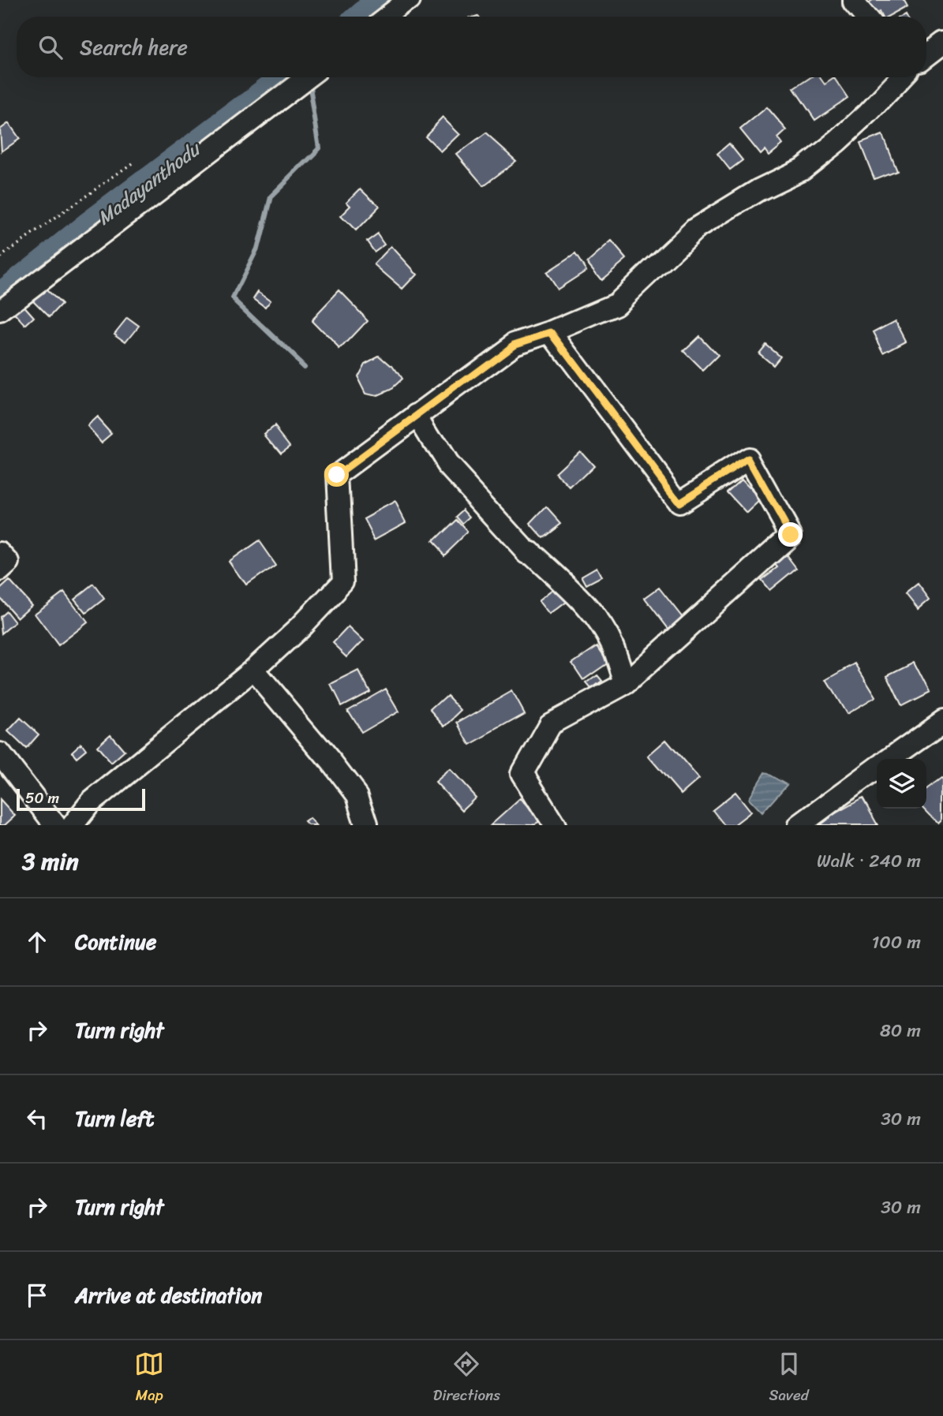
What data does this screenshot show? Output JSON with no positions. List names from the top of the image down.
{
  "water": ["Madayanthodu"],
  "scale_bar": "50 m",
  "page": {
    "search": "Search here",
    "scale": "50 m",
    "heading": ["3 min", "Walk · 240 m"],
    "list": [
      ["Continue", "100 m"],
      ["Turn right", "80 m"],
      ["Turn left", "30 m"],
      ["Turn right", "30 m"],
      "Arrive at destination"
    ],
    "nav": ["Map", "Directions", "Saved"]
  }
}
